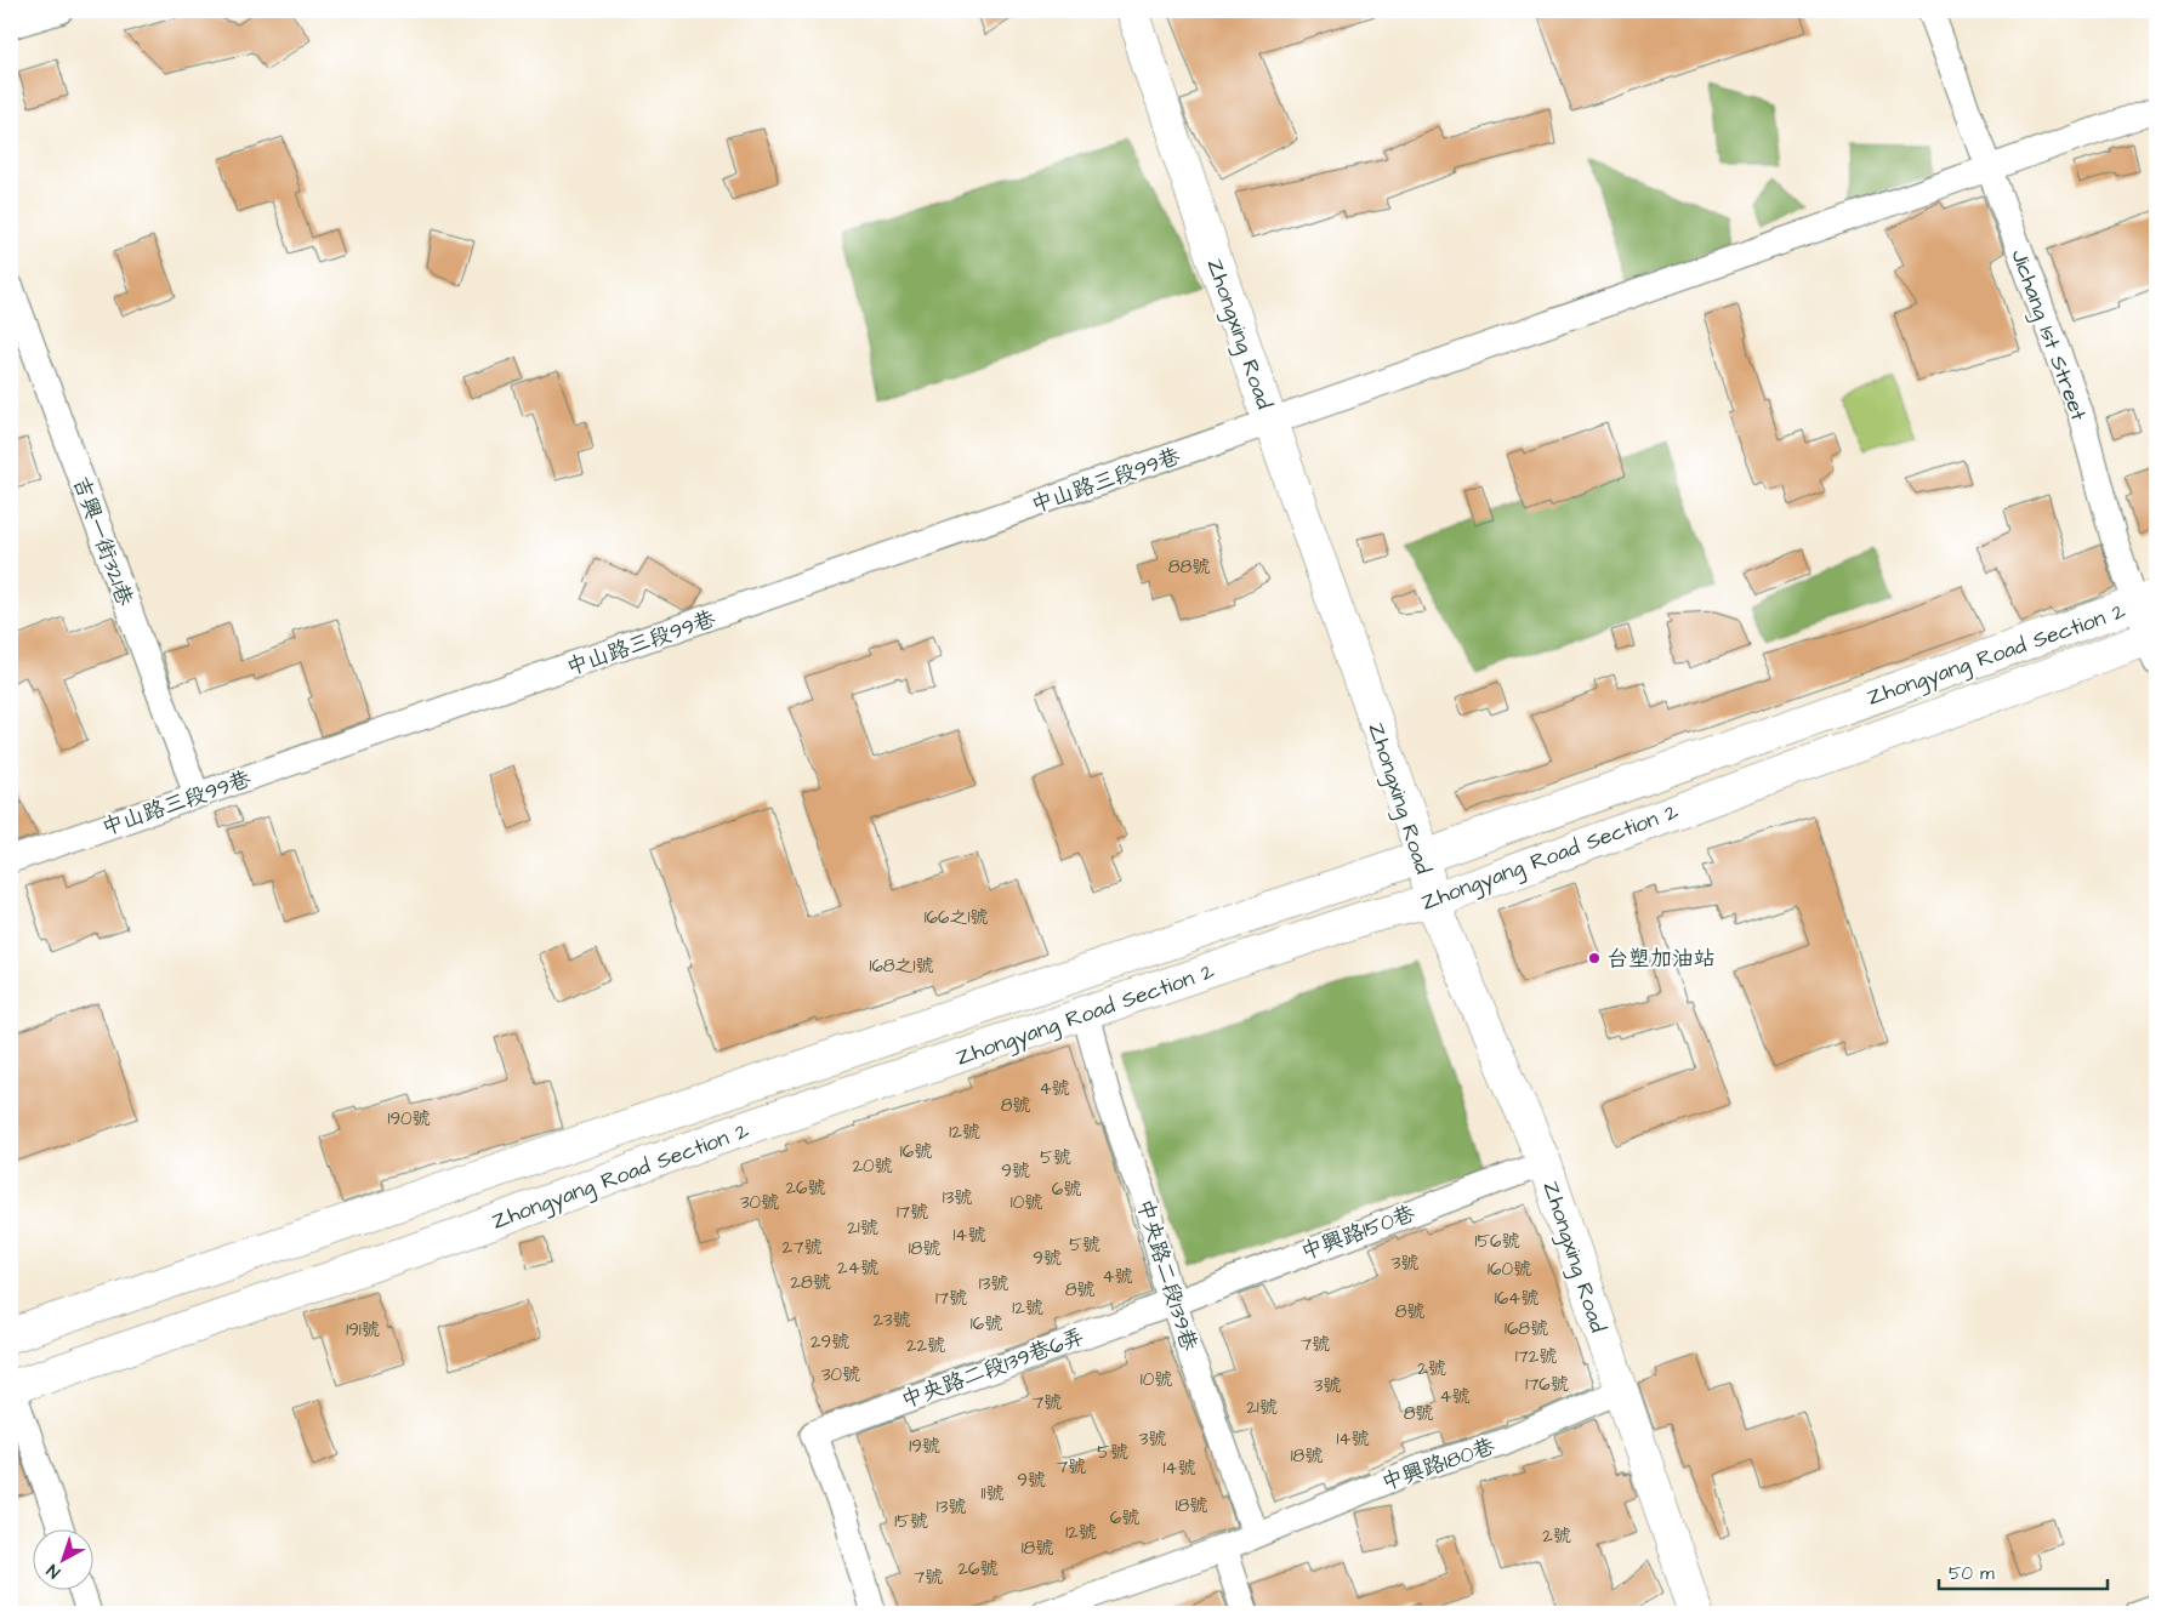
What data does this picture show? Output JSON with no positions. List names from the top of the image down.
{
  "streets": {
    "street": [
      "Zhongxing Road",
      "Jichang 1st Street",
      "中山路三段99巷",
      "吉興一街321巷",
      "Zhongyang Road Section 2",
      "中興路150巷",
      "中央路二段139巷",
      "中央路二段139巷6弄",
      "中興路180巷"
    ]
  },
  "crossings": [
    ["Zhongxing Road", "中山路三段99巷"],
    ["Zhongxing Road", "Zhongyang Road Section 2"],
    ["Zhongxing Road", "中興路150巷"],
    ["Zhongxing Road", "中興路180巷"],
    ["Jichang 1st Street", "中山路三段99巷"],
    ["Jichang 1st Street", "Zhongyang Road Section 2"],
    ["中山路三段99巷", "吉興一街321巷"],
    ["Zhongyang Road Section 2", "中央路二段139巷"],
    ["中興路150巷", "中央路二段139巷"],
    ["中興路150巷", "中央路二段139巷6弄"],
    ["中央路二段139巷", "中央路二段139巷6弄"],
    ["中央路二段139巷", "中興路180巷"]
  ],
  "places": ["台塑加油站"],
  "house_numbers": [
    "88號",
    "166之1號",
    "168之1號",
    "4號",
    "8號",
    "190號",
    "12號",
    "16號",
    "5號",
    "20號",
    "9號",
    "26號",
    "6號",
    "13號",
    "30號",
    "10號",
    "17號",
    "21號",
    "14號",
    "156號",
    "5號",
    "27號",
    "18號",
    "9號",
    "3號",
    "24號",
    "160號",
    "4號",
    "28號",
    "13號",
    "8號",
    "17號",
    "164號",
    "12號",
    "8號",
    "23號",
    "16號",
    "168號",
    "191號",
    "29號",
    "7號",
    "22號",
    "172號",
    "2號",
    "30號",
    "10號",
    "176號",
    "3號",
    "4號",
    "7號",
    "21號",
    "8號",
    "3號",
    "14號",
    "19號",
    "5號",
    "18號",
    "7號",
    "14號",
    "9號",
    "11號",
    "18號",
    "13號",
    "6號",
    "15號",
    "12號",
    "2號",
    "18號",
    "26號",
    "7號"
  ],
  "scale_bar": "50 m",
  "north": "bottom left"
}
